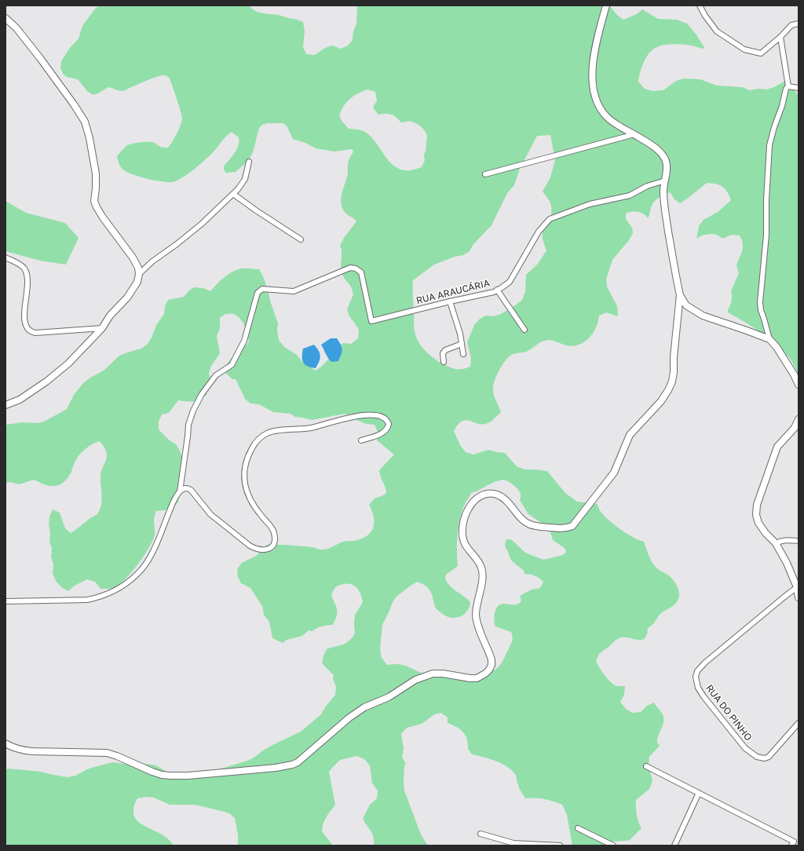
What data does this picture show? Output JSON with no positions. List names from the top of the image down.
{
  "streets": {
    "street": ["RUA ARAUCÁRIA", "RUA DO PINHO"]
  }
}
